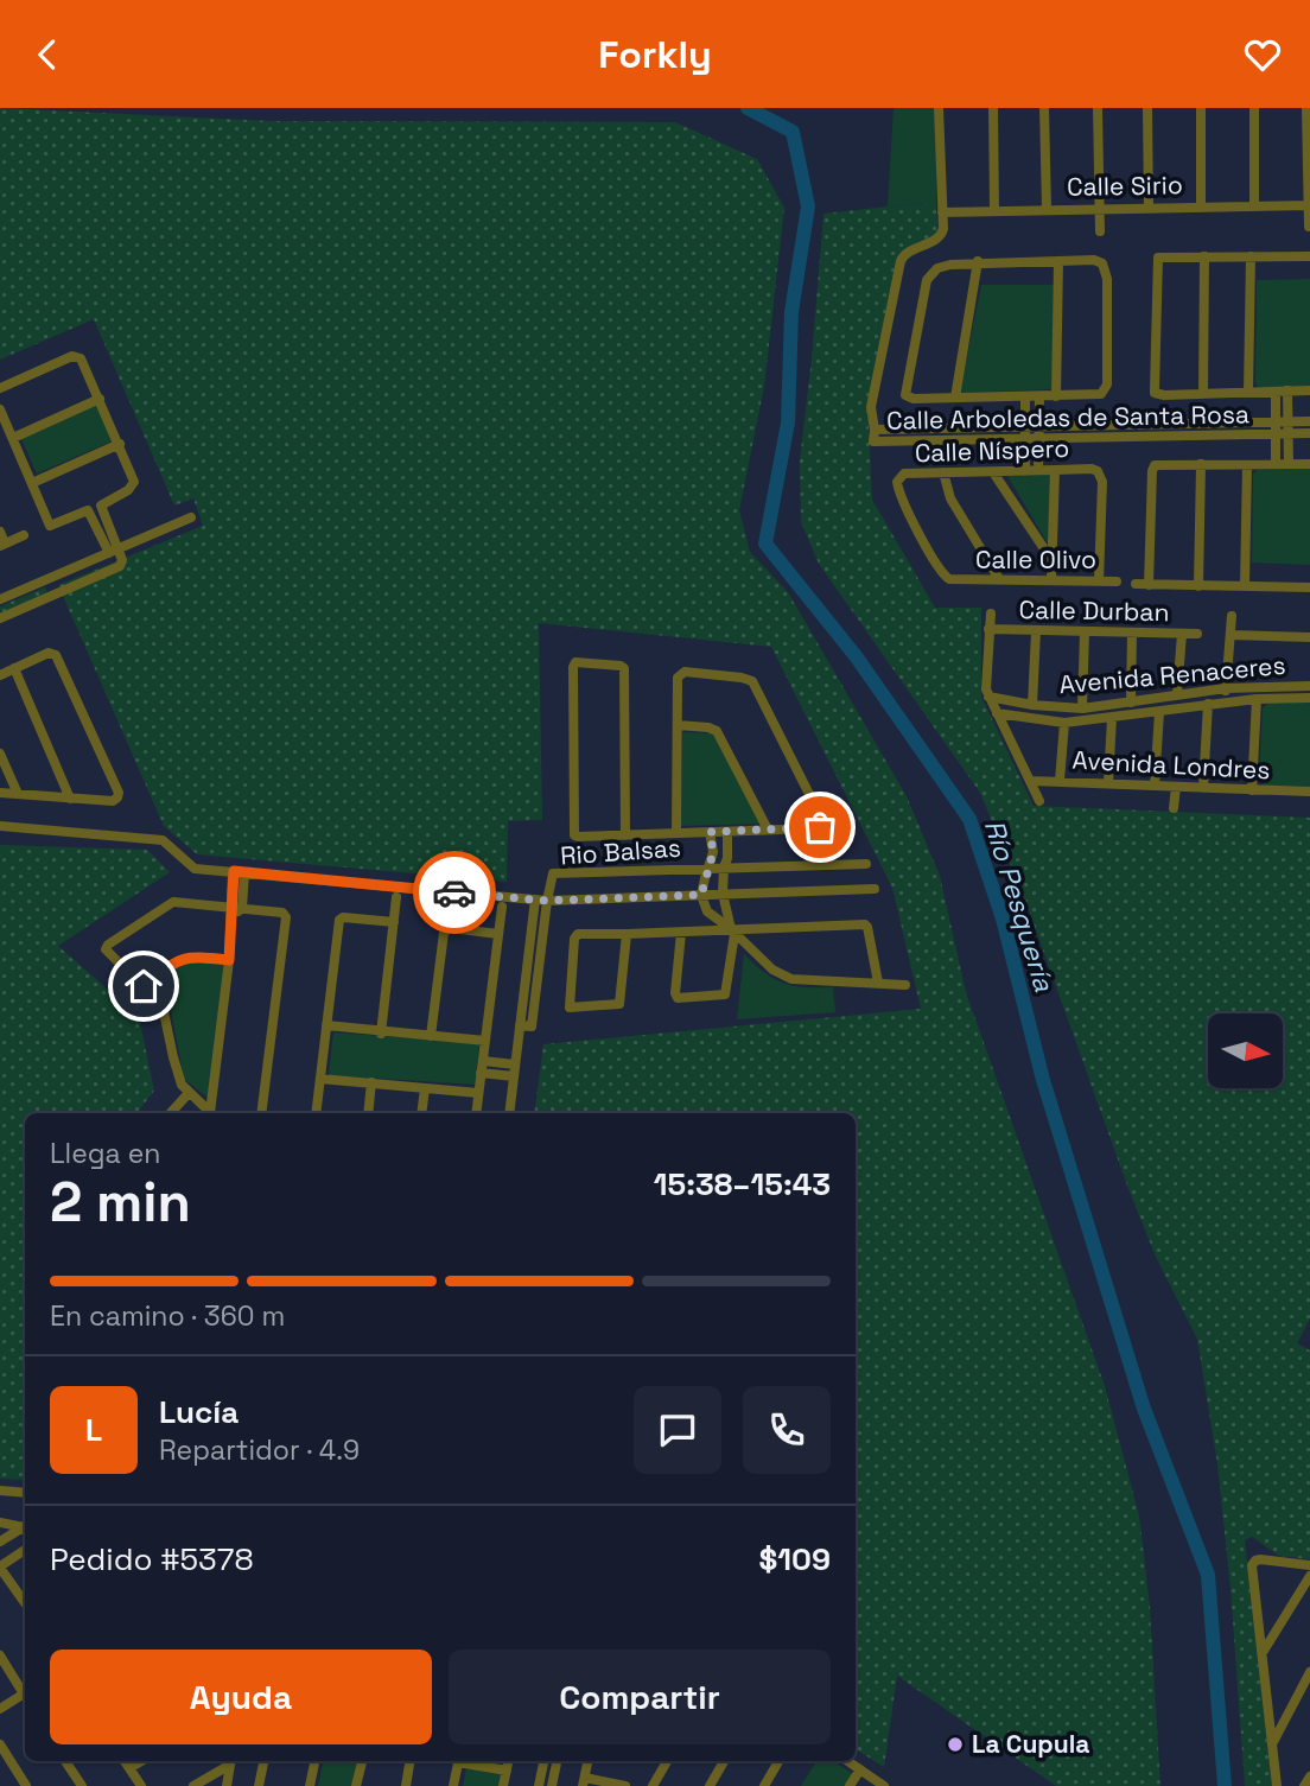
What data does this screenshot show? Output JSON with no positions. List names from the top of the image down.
{
  "streets": {
    "street": [
      "Calle Sirio",
      "Calle Arboledas de Santa Rosa",
      "Calle Níspero",
      "Calle Olivo",
      "Calle Durban",
      "Avenida Renaceres",
      "Avenida Londres",
      "Rio Balsas"
    ]
  },
  "crossings": [
    ["Calle Níspero", "Calle Olivo"]
  ],
  "water": ["Río Pesquería"],
  "places": ["La Cupula"],
  "north": "right",
  "page": {
    "header": "Forkly",
    "heading": ["2 min", "Llega en", "15:38–15:43"],
    "panel": [
      "Lucía",
      "Repartidor · 4.9",
      "Pedido #5378",
      "$109"
    ],
    "bar": "En camino · 360 m",
    "round": "L",
    "buttons": ["Ayuda", "Compartir"]
  }
}
